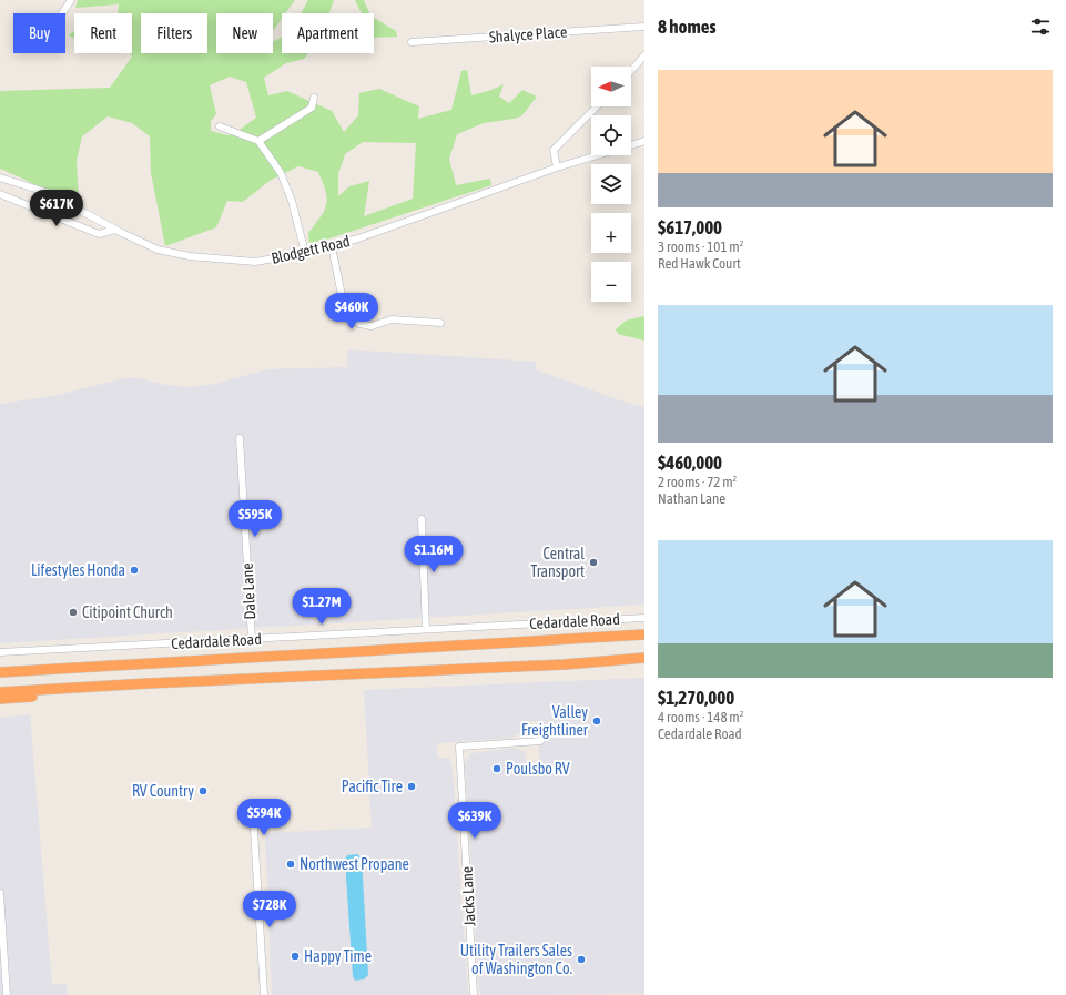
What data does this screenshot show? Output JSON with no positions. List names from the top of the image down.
{
  "streets": {
    "street": [
      "Shalyce Place",
      "Blodgett Road",
      "Dale Lane",
      "Cedardale Road",
      "Jacks Lane"
    ]
  },
  "crossings": [
    ["Dale Lane", "Cedardale Road"]
  ],
  "places": [
    "Central Transport",
    "Lifestyles Honda",
    "Citipoint Church",
    "Valley Freightliner",
    "Poulsbo RV",
    "Pacific Tire",
    "RV Country",
    "Northwest Propane",
    "Happy Time",
    "Utility Trailers Sales of Washington Co."
  ],
  "north": "left",
  "page": {
    "heading": "8 homes",
    "chip": [
      "Buy",
      "Rent",
      "Filters",
      "New",
      "Apartment"
    ],
    "list": [
      {
        "name": "$617,000",
        "note": "3 rooms · 101 m² · Red Hawk Court"
      },
      {
        "name": "$460,000",
        "note": "2 rooms · 72 m² · Nathan Lane"
      },
      {
        "name": "$1,270,000",
        "note": "4 rooms · 148 m² · Cedardale Road"
      }
    ],
    "map_buttons": ["+", "−"],
    "price": [
      "$617K",
      "$460K",
      "$595K",
      "$1.16M",
      "$1.27M",
      "$594K",
      "$639K",
      "$728K"
    ]
  }
}
